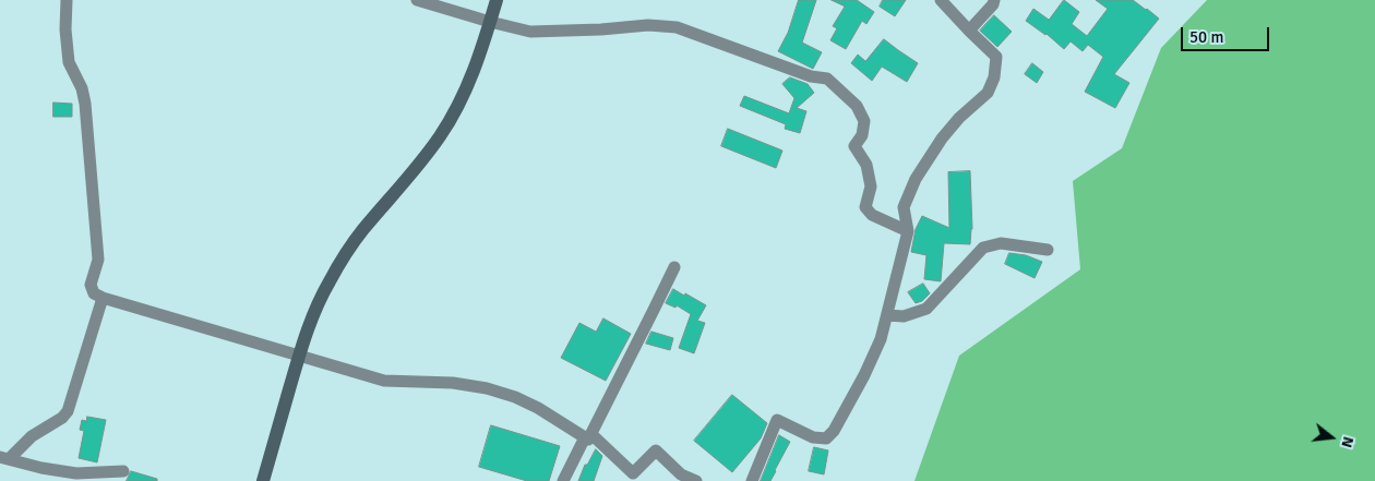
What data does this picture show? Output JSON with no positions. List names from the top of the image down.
{
  "scale_bar": "50 m",
  "north": "right"
}
